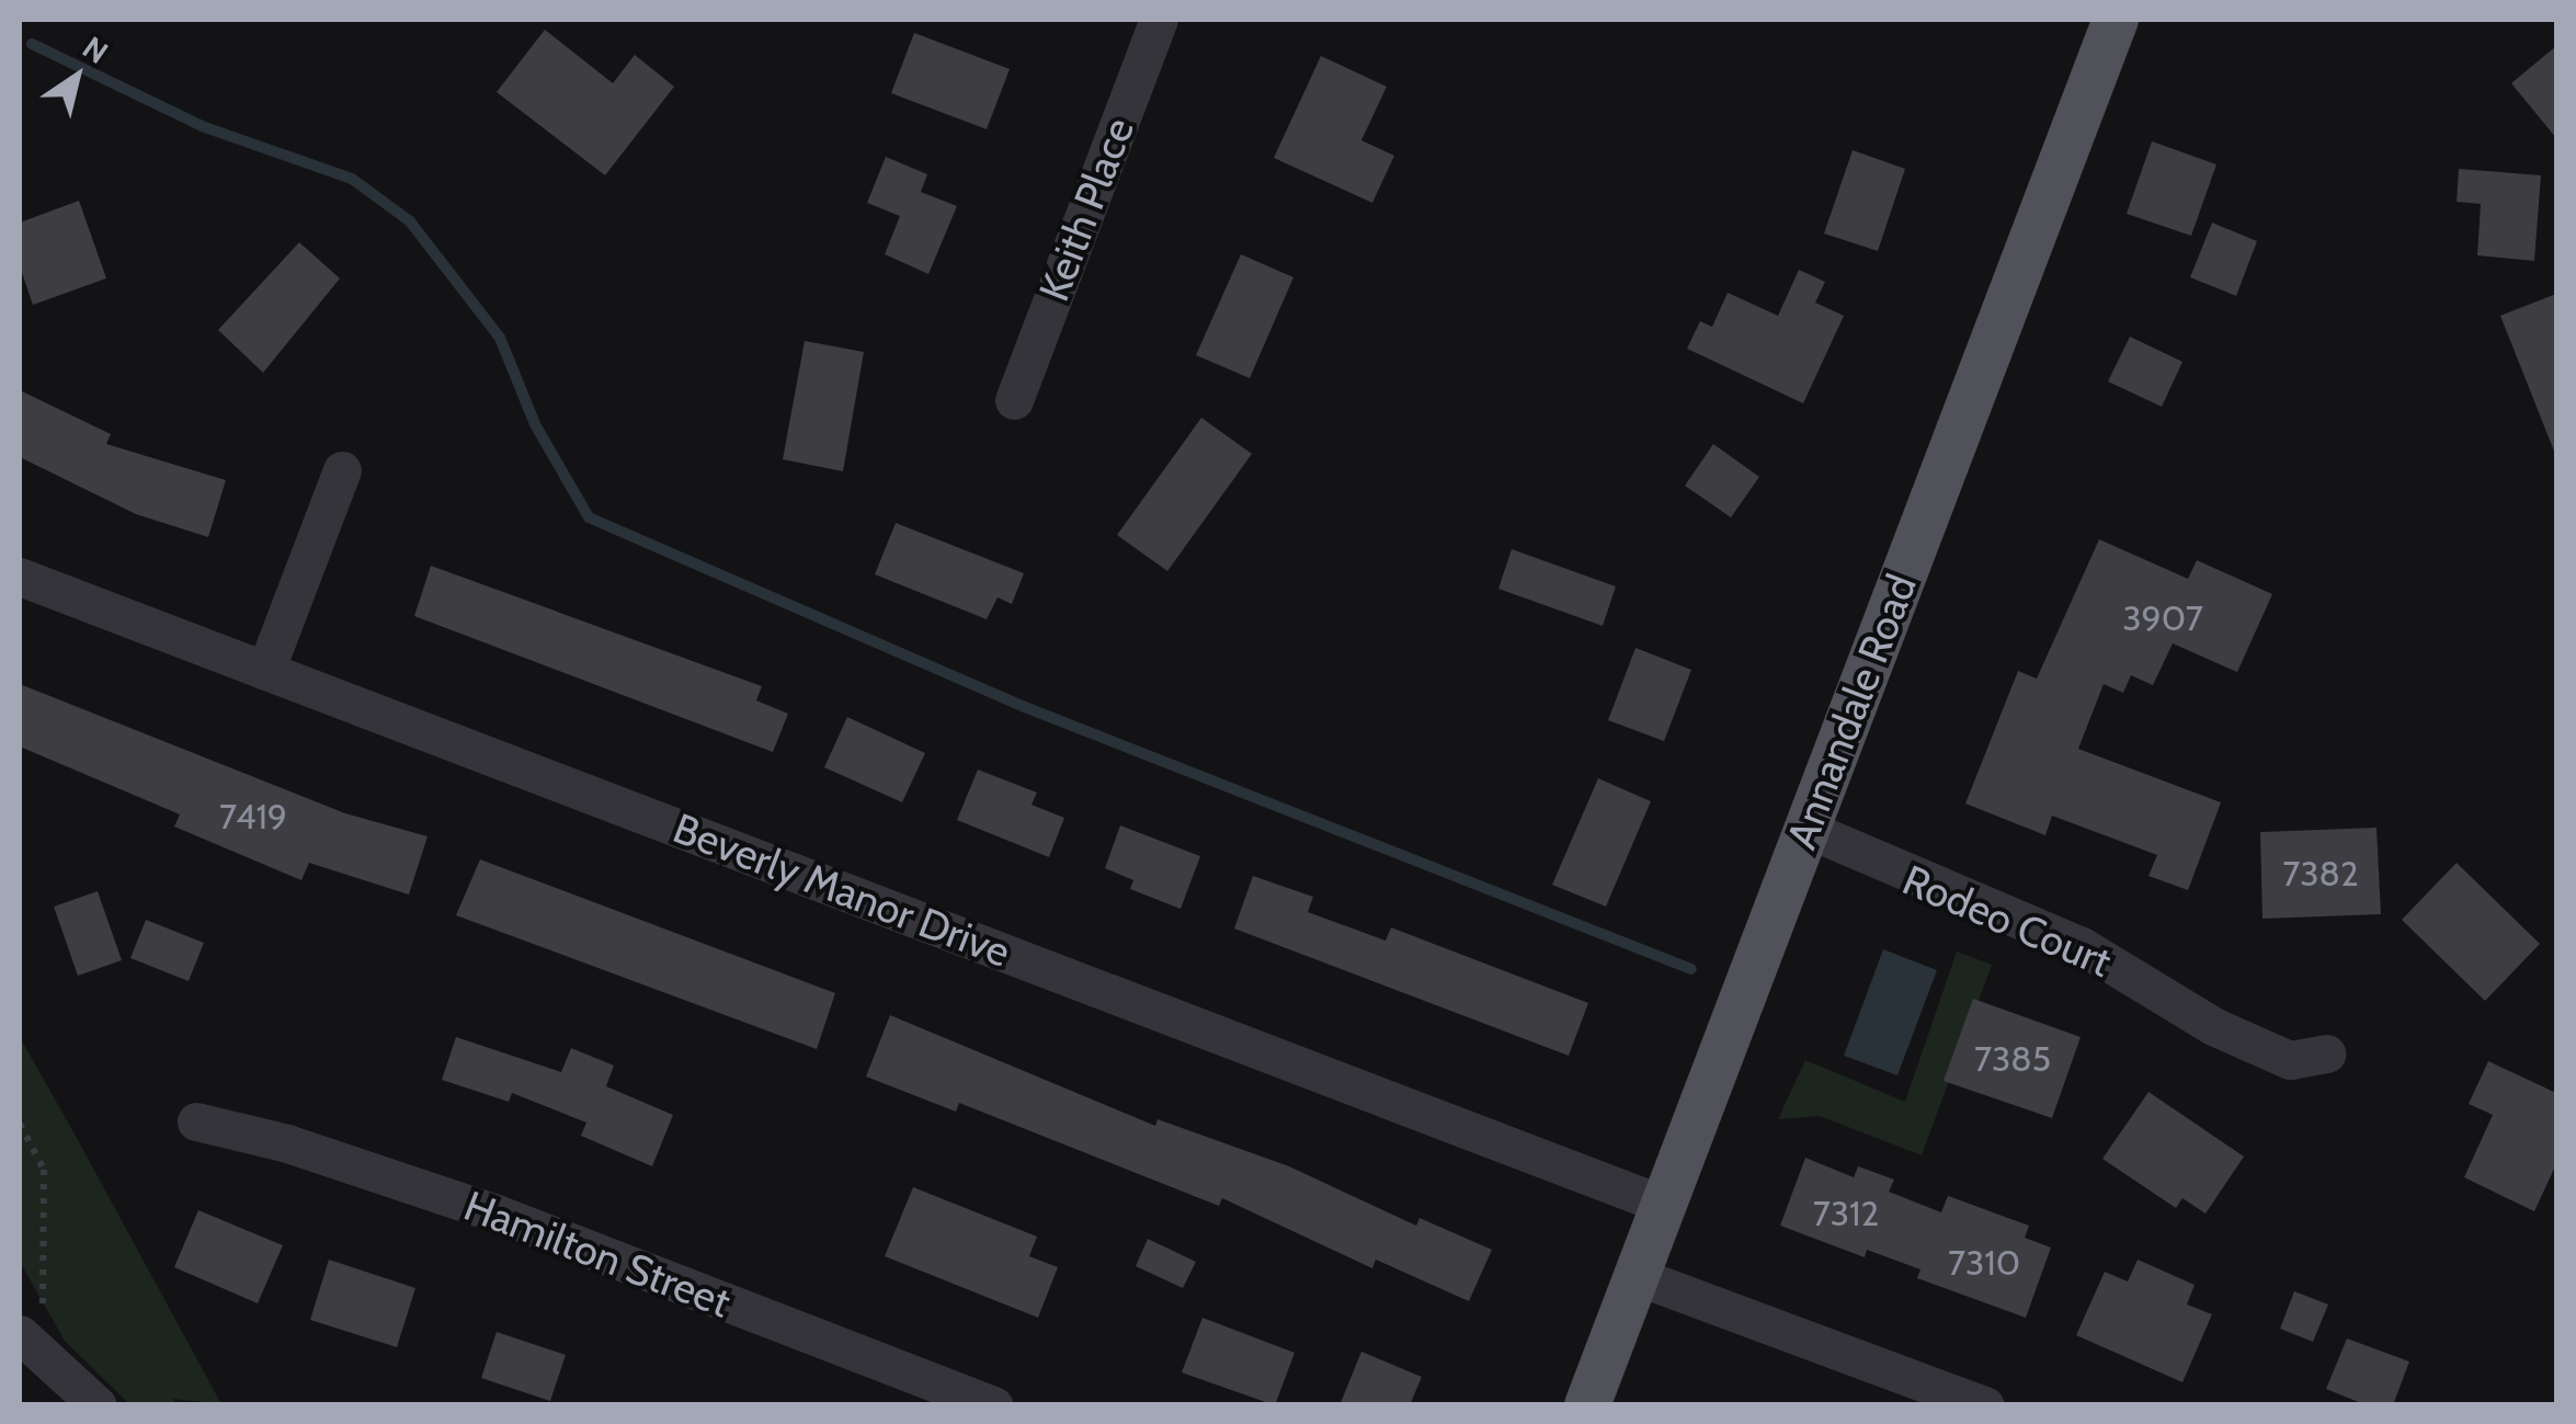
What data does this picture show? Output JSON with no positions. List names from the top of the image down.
{
  "streets": {
    "main road": ["Annandale Road"],
    "street": [
      "Keith Place",
      "Beverly Manor Drive",
      "Rodeo Court",
      "Hamilton Street"
    ]
  },
  "crossings": [
    ["Annandale Road", "Beverly Manor Drive"],
    ["Annandale Road", "Rodeo Court"]
  ],
  "house_numbers": [
    "3907",
    "7419",
    "7382",
    "7385",
    "7312",
    "7310"
  ],
  "north": "top right"
}
